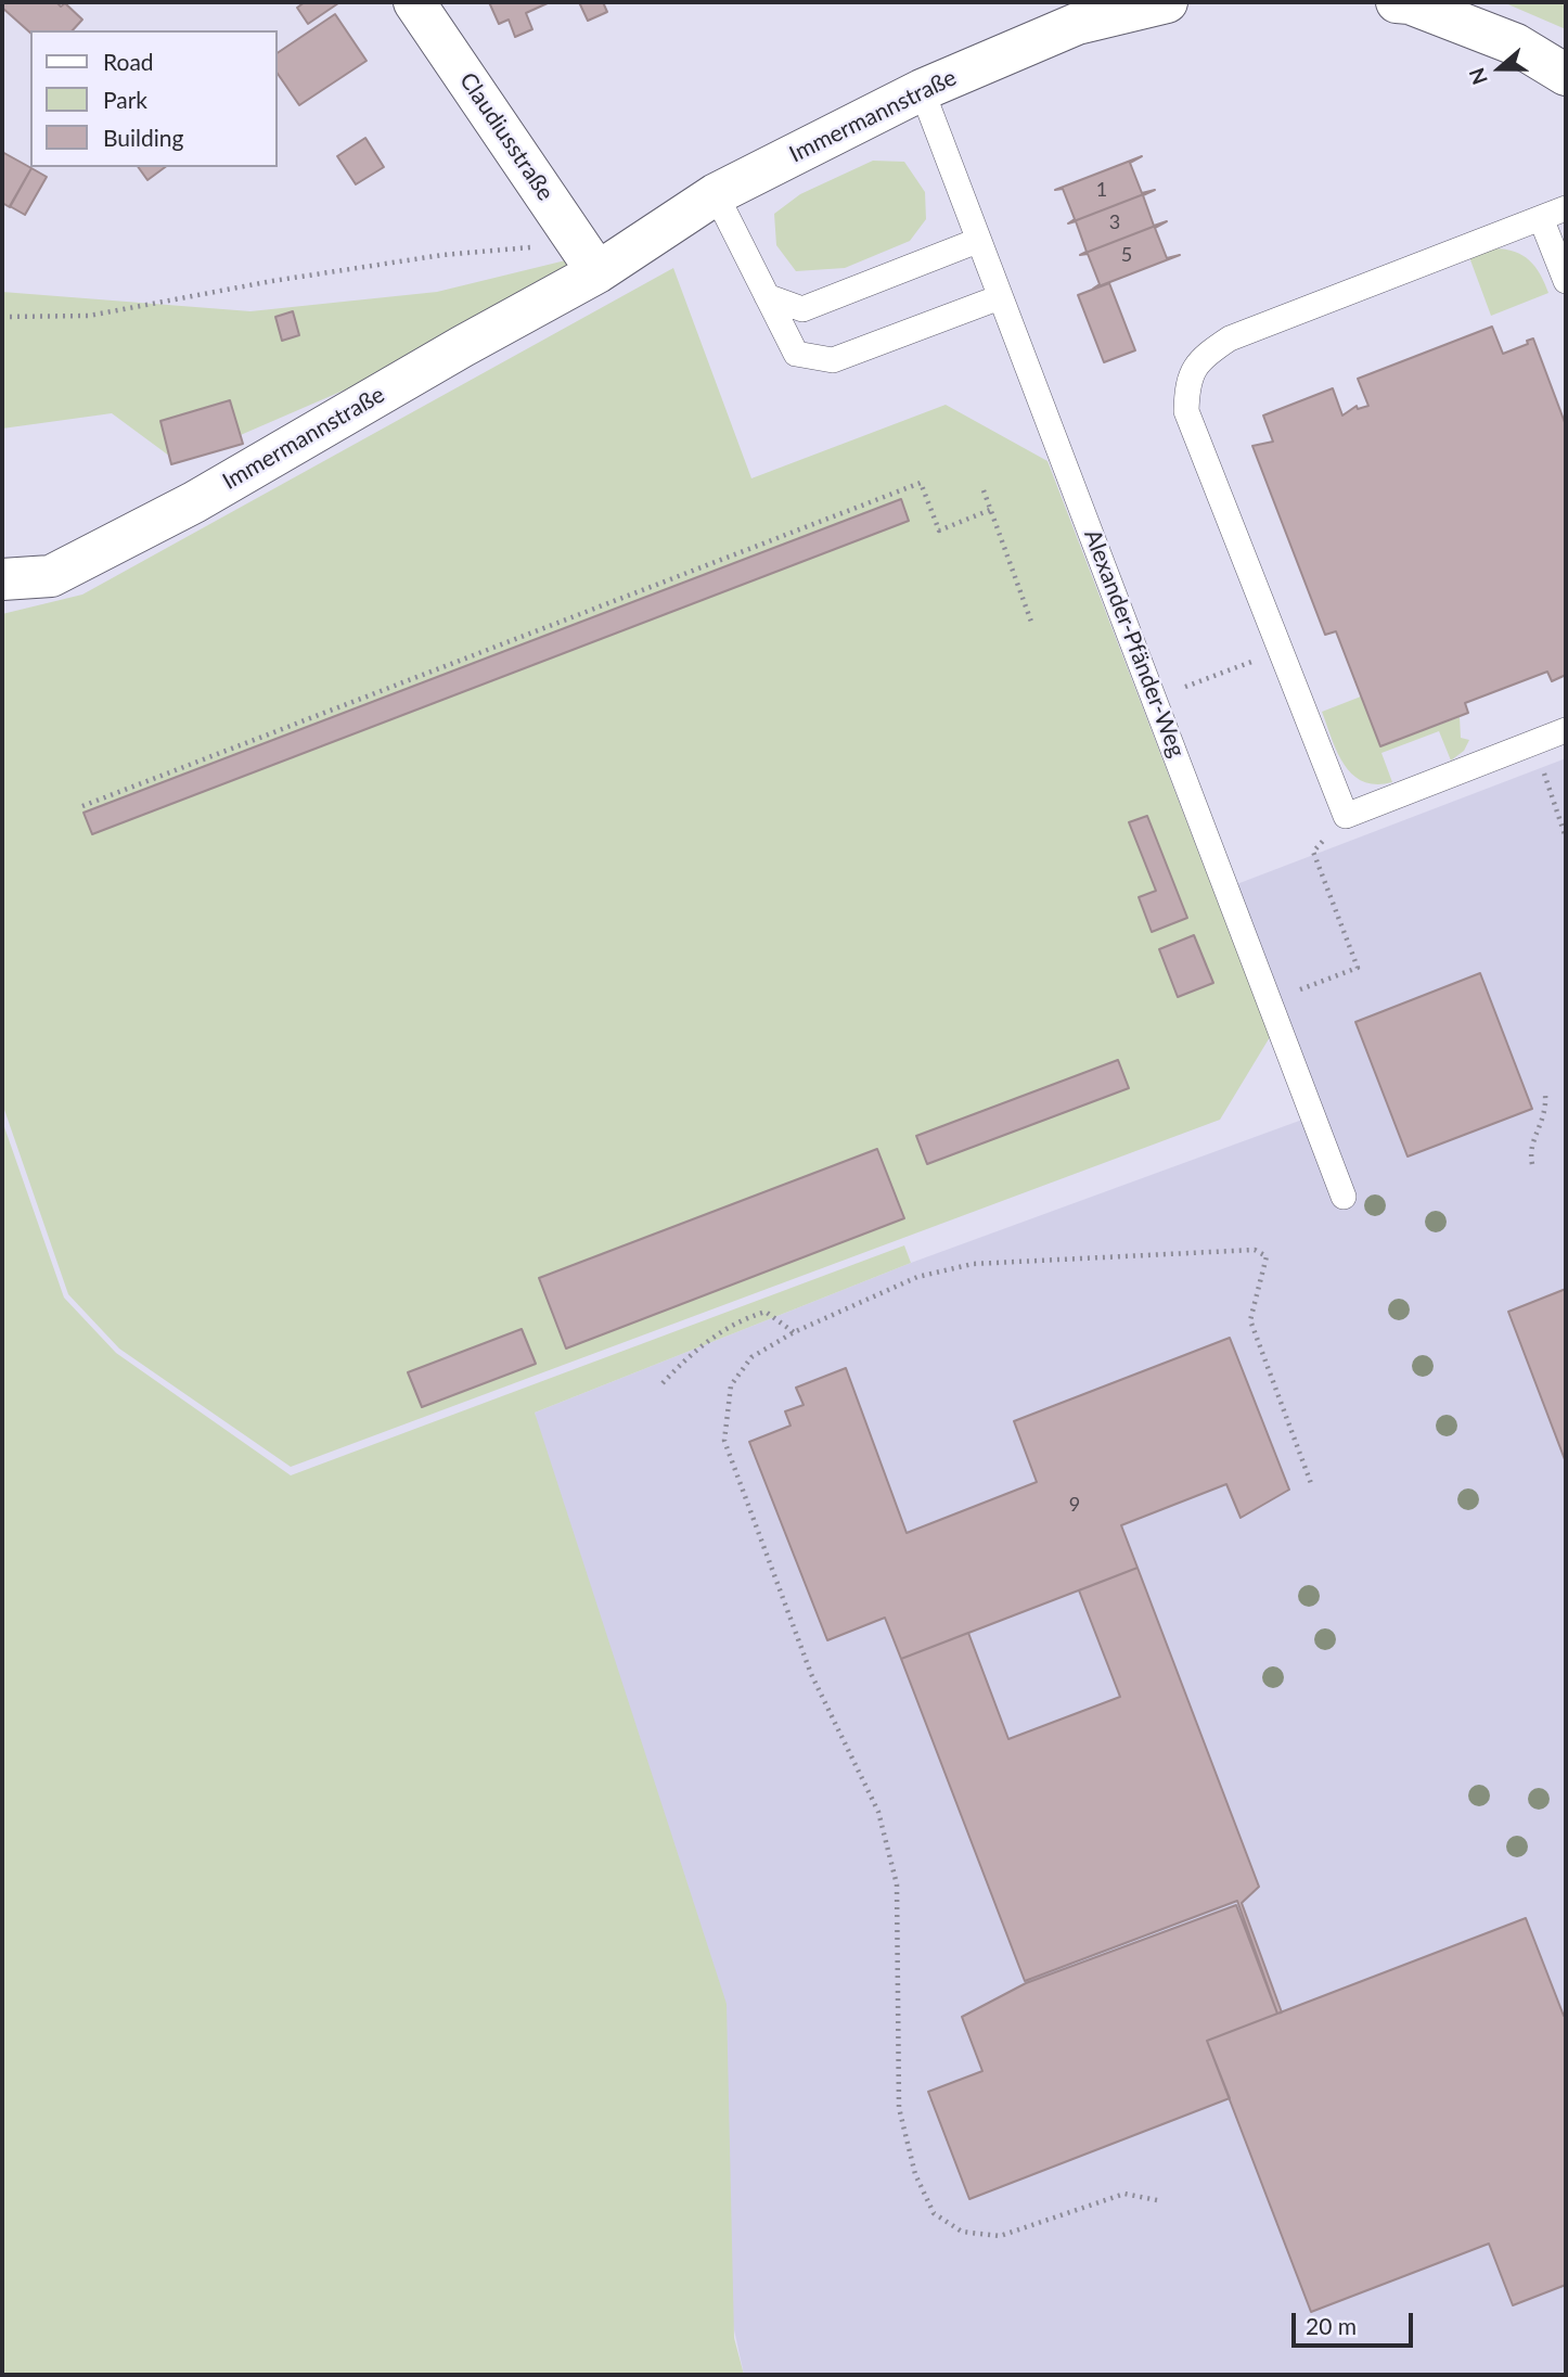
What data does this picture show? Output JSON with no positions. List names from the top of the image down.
{
  "streets": {
    "street": ["Immermannstraße", "Claudiusstraße"],
    "lane": ["Alexander-Pfänder-Weg"]
  },
  "crossings": [
    ["Immermannstraße", "Claudiusstraße"],
    ["Immermannstraße", "Alexander-Pfänder-Weg"]
  ],
  "house_numbers": [
    "1",
    "3",
    "5",
    "9"
  ],
  "legend": ["Road", "Park", "Building"],
  "scale_bar": "20 m",
  "north": "left"
}
